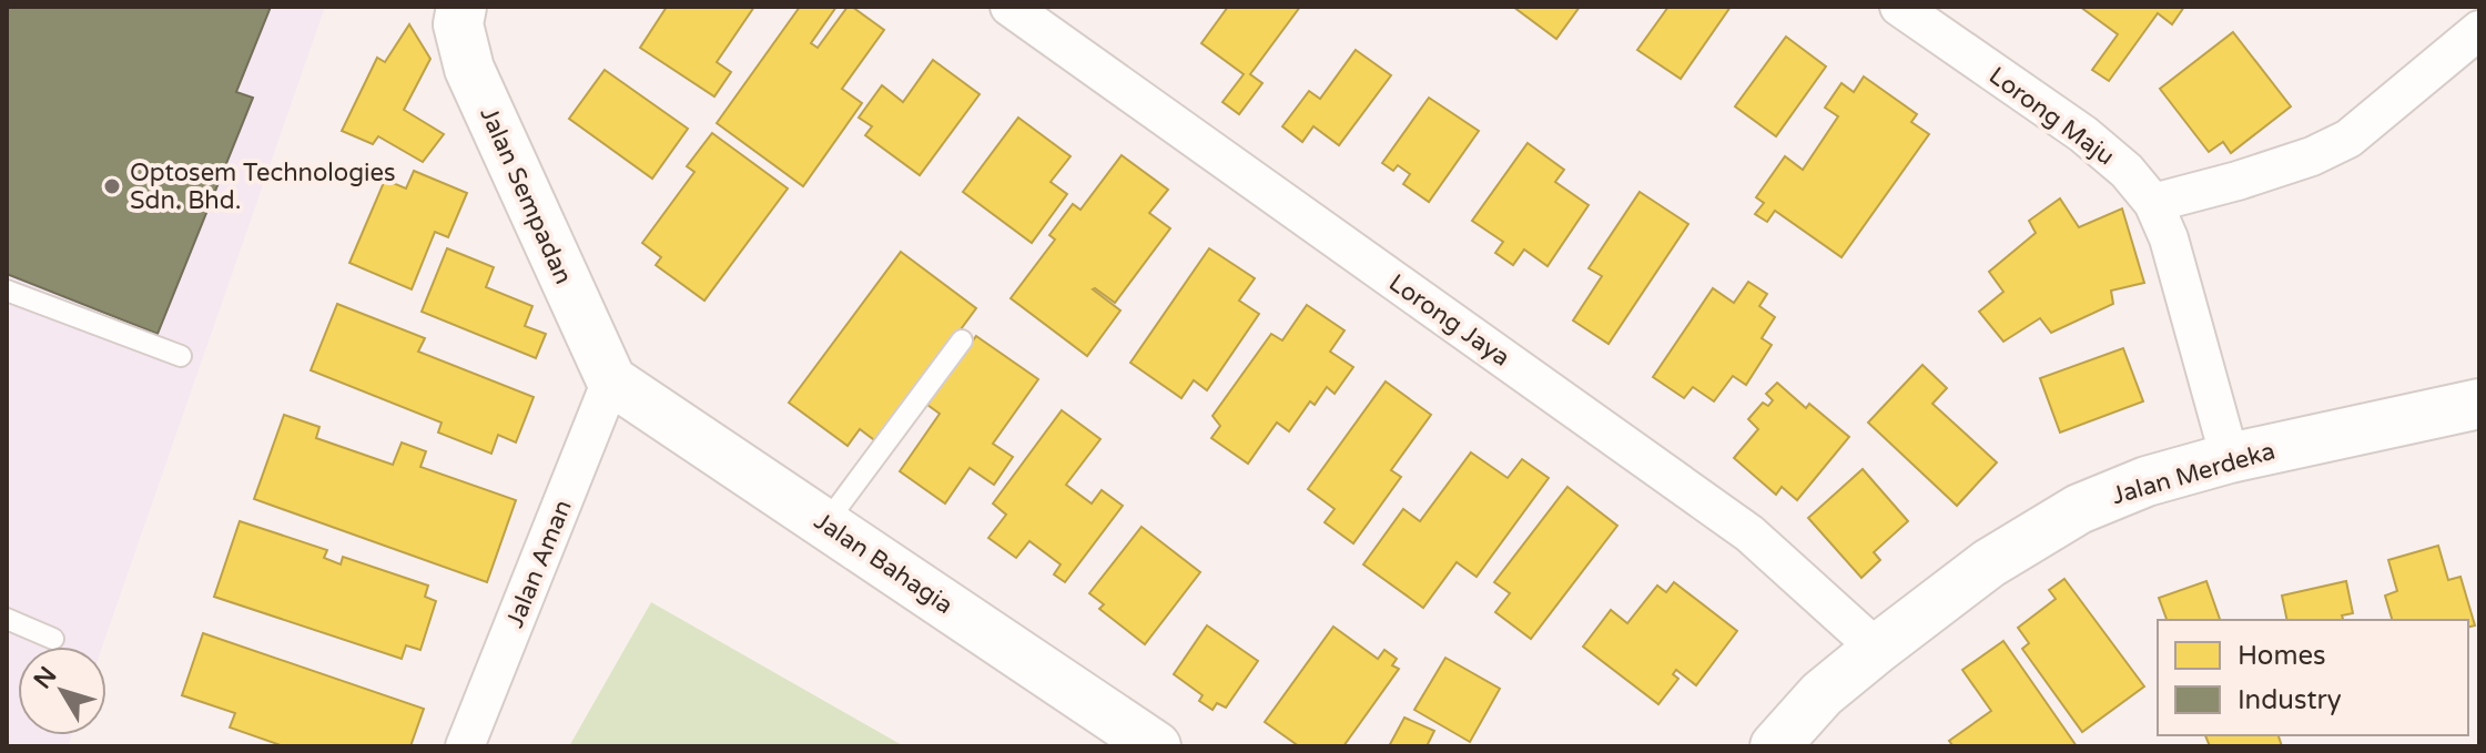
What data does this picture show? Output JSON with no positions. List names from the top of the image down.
{
  "streets": {
    "street": [
      "Lorong Maju",
      "Jalan Sempadan",
      "Lorong Jaya",
      "Jalan Merdeka",
      "Jalan Bahagia",
      "Jalan Aman"
    ]
  },
  "crossings": [
    ["Lorong Maju", "Jalan Merdeka"],
    ["Jalan Sempadan", "Jalan Bahagia"],
    ["Jalan Sempadan", "Jalan Aman"],
    ["Lorong Jaya", "Jalan Merdeka"],
    ["Jalan Bahagia", "Jalan Aman"]
  ],
  "places": ["Optosem Technologies Sdn. Bhd."],
  "legend": ["Homes", "Industry"],
  "north": "top left"
}
